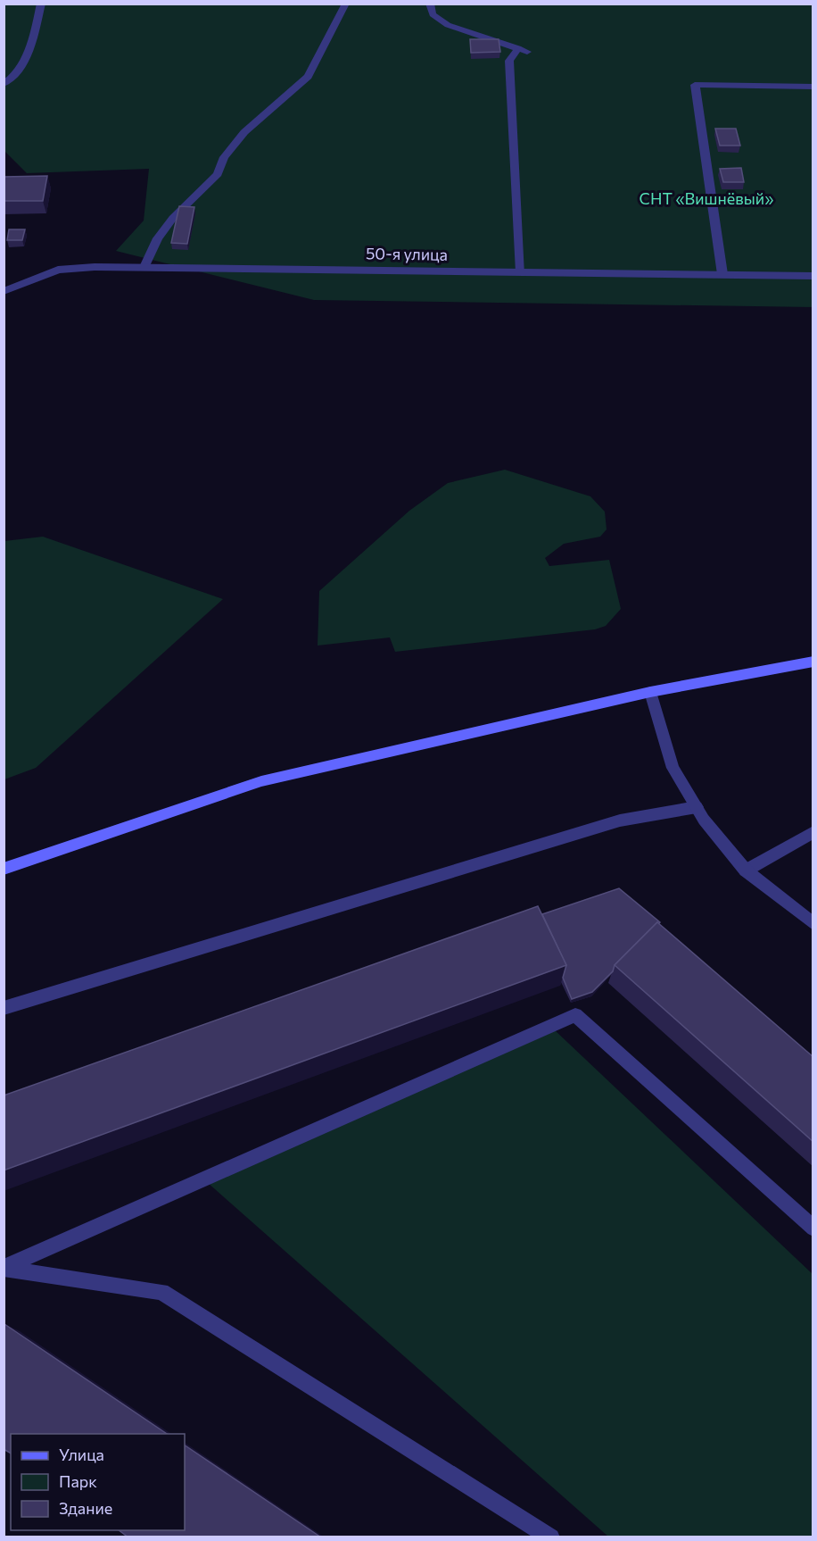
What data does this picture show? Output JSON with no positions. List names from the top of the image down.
{
  "streets": {
    "street": ["50-я улица"]
  },
  "parks": ["СНТ «Вишнёвый»"],
  "legend": ["Улица", "Парк", "Здание"]
}
